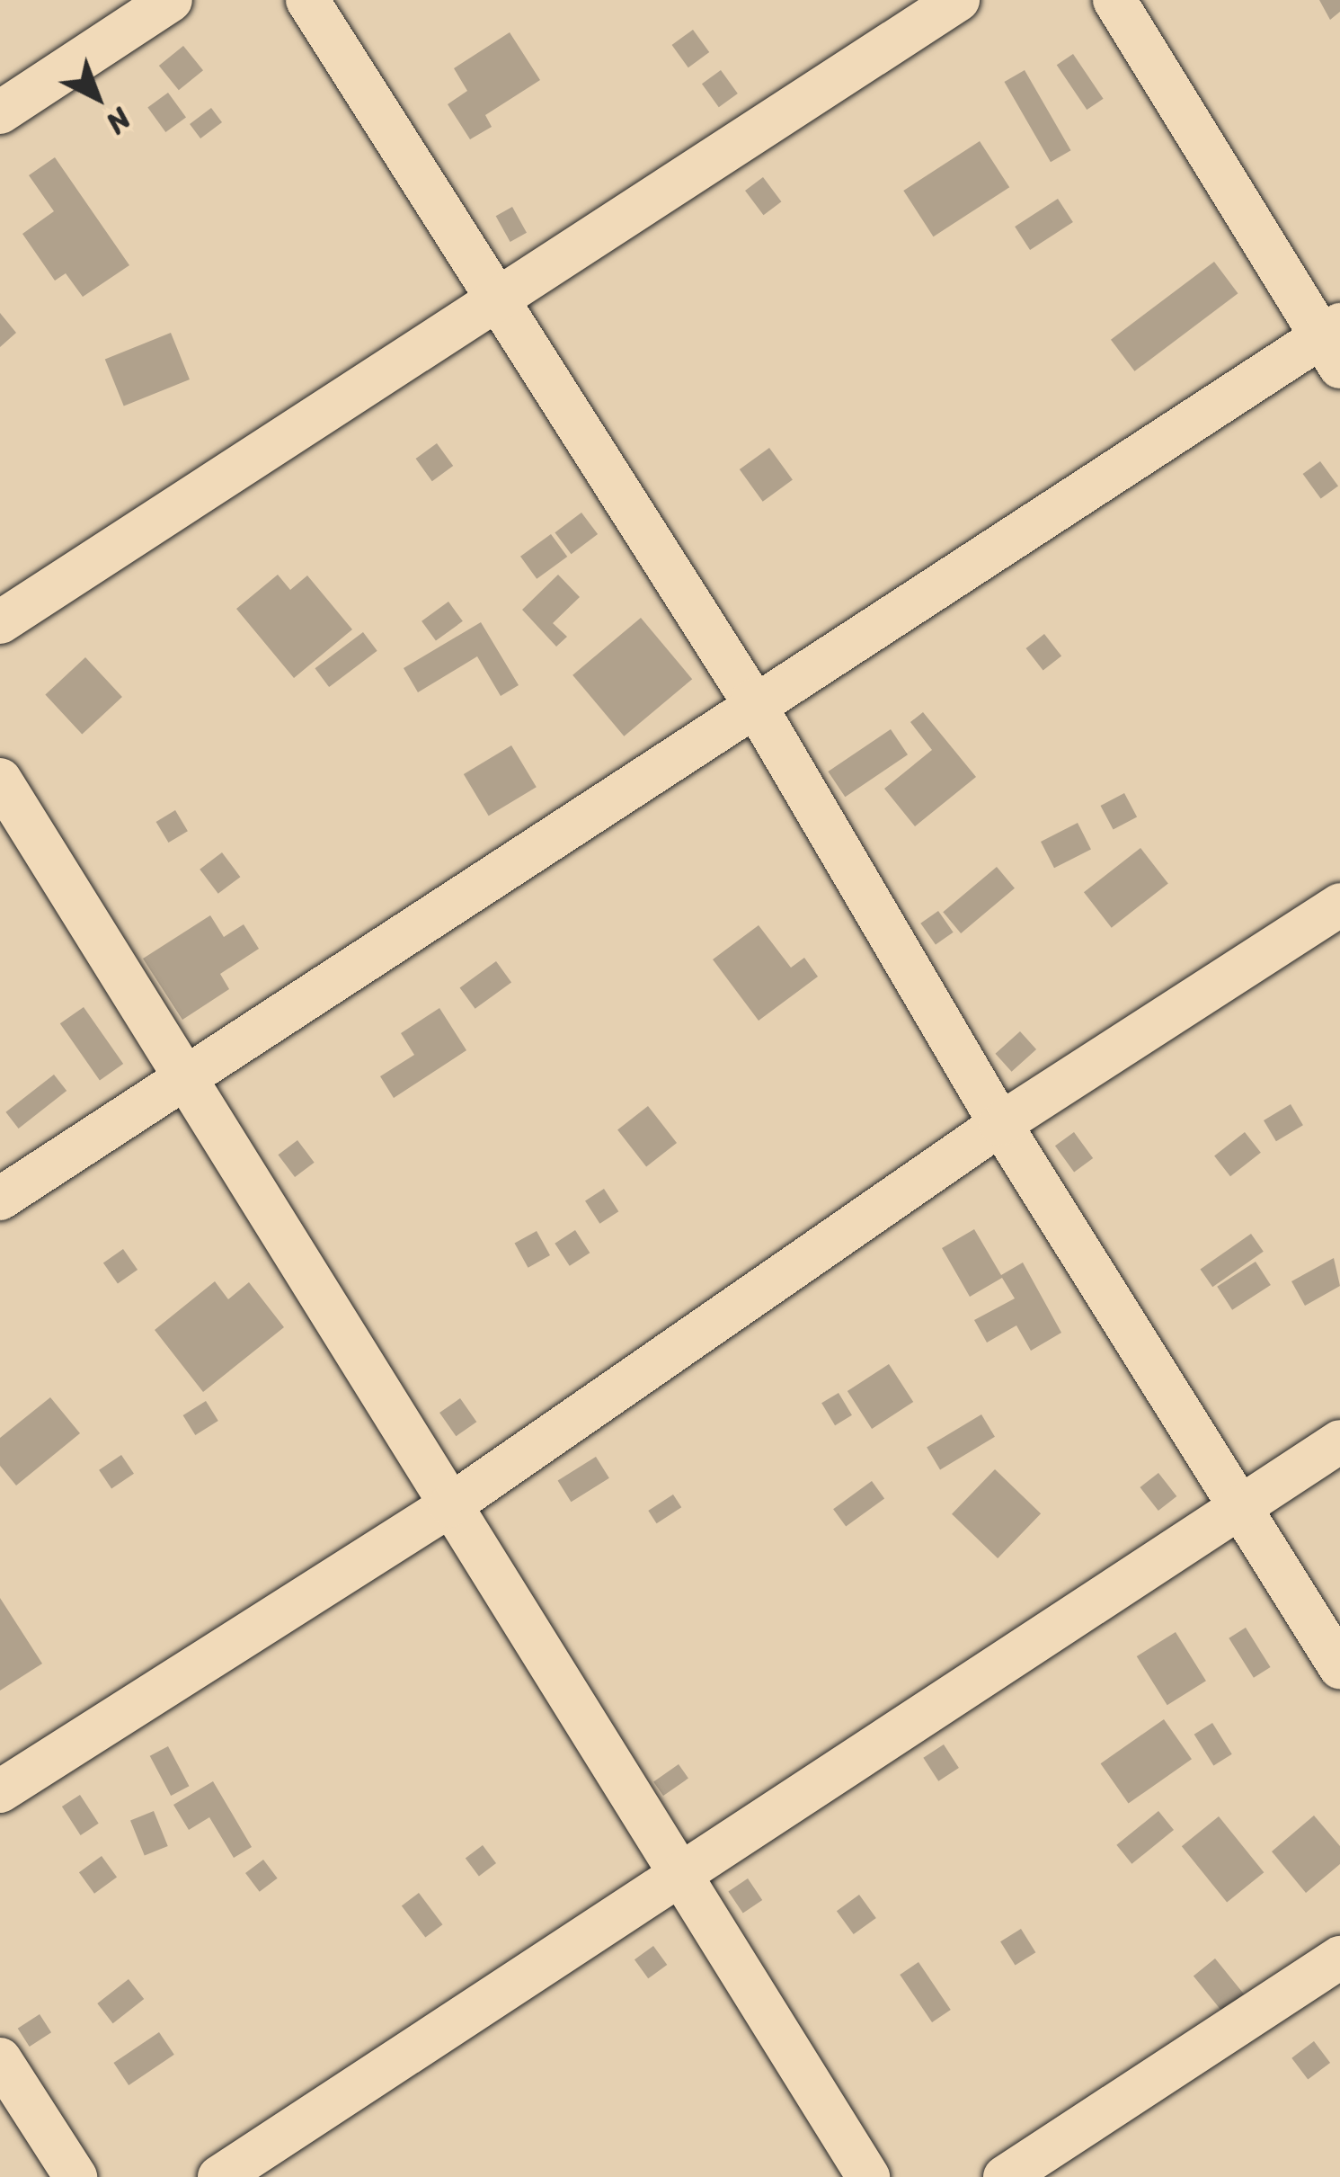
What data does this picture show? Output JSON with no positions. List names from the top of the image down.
{
  "north": "bottom right"
}
